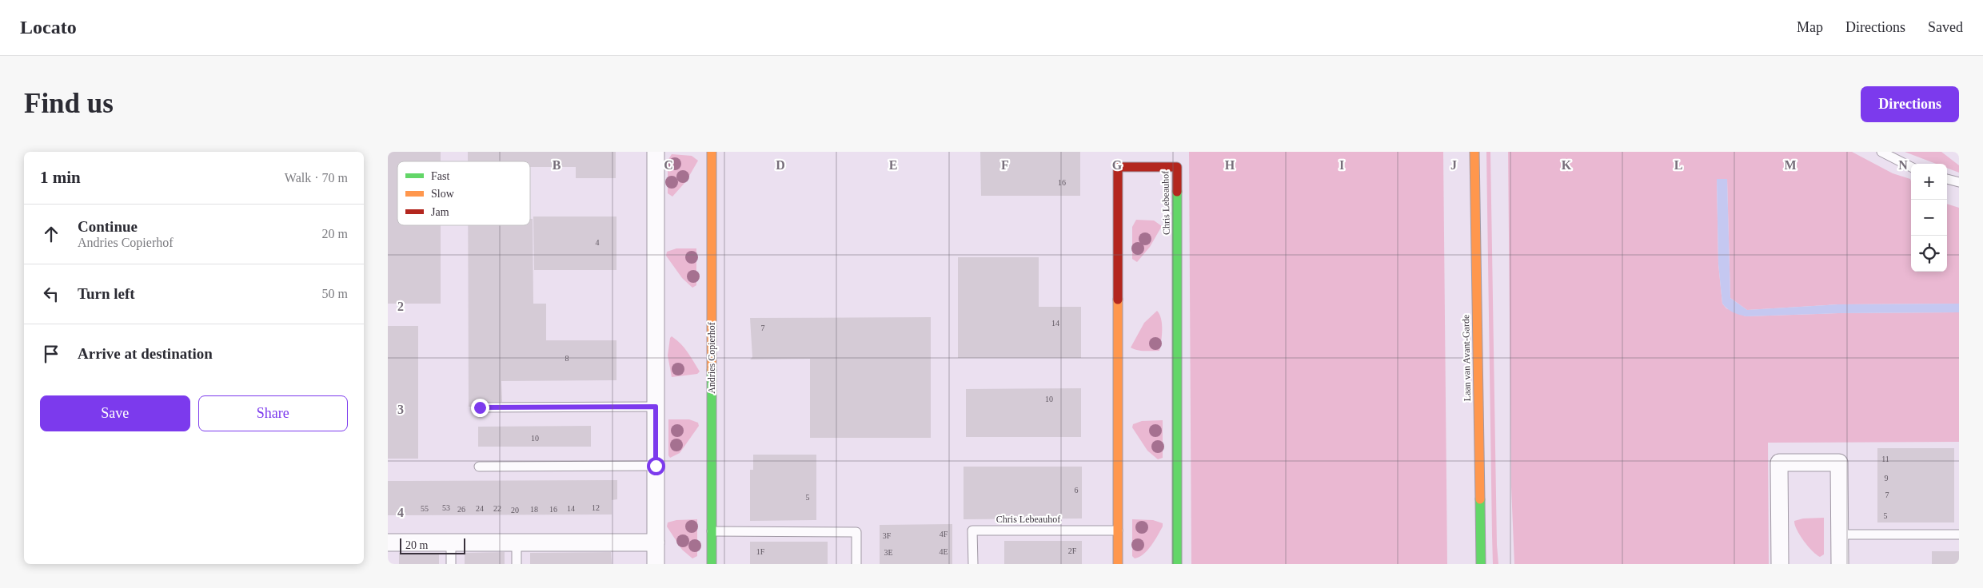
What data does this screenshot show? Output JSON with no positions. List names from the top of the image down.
{
  "streets": {
    "street": ["Chris Lebeauhof", "Andries Copierhof", "Laan van Avant-Garde"]
  },
  "house_numbers": [
    "16",
    "4",
    "14",
    "7",
    "8",
    "10",
    "10",
    "11",
    "9",
    "6",
    "7",
    "5",
    "53",
    "12",
    "55",
    "24",
    "22",
    "14",
    "26",
    "18",
    "16",
    "20",
    "5",
    "4F",
    "3F",
    "2F",
    "1F",
    "4E",
    "3E"
  ],
  "legend": ["Fast", "Slow", "Jam"],
  "scale_bar": "20 m",
  "page": {
    "header": "Locato",
    "nav": ["Map", "Directions", "Saved"],
    "buttons": [
      "Directions",
      ["Save", "Share"]
    ],
    "title": "Find us",
    "heading": ["1 min", "Walk · 70 m"],
    "map_buttons": ["+", "−"],
    "list": [
      ["Continue", "Andries Copierhof", "20 m"],
      ["Turn left", "50 m"],
      "Arrive at destination"
    ],
    "scale": "20 m"
  },
  "grid": {
    "columns": [
      "B",
      "C",
      "D",
      "E",
      "F",
      "G",
      "H",
      "I",
      "J",
      "K",
      "L",
      "M",
      "N"
    ],
    "rows": ["2", "3", "4"]
  }
}
